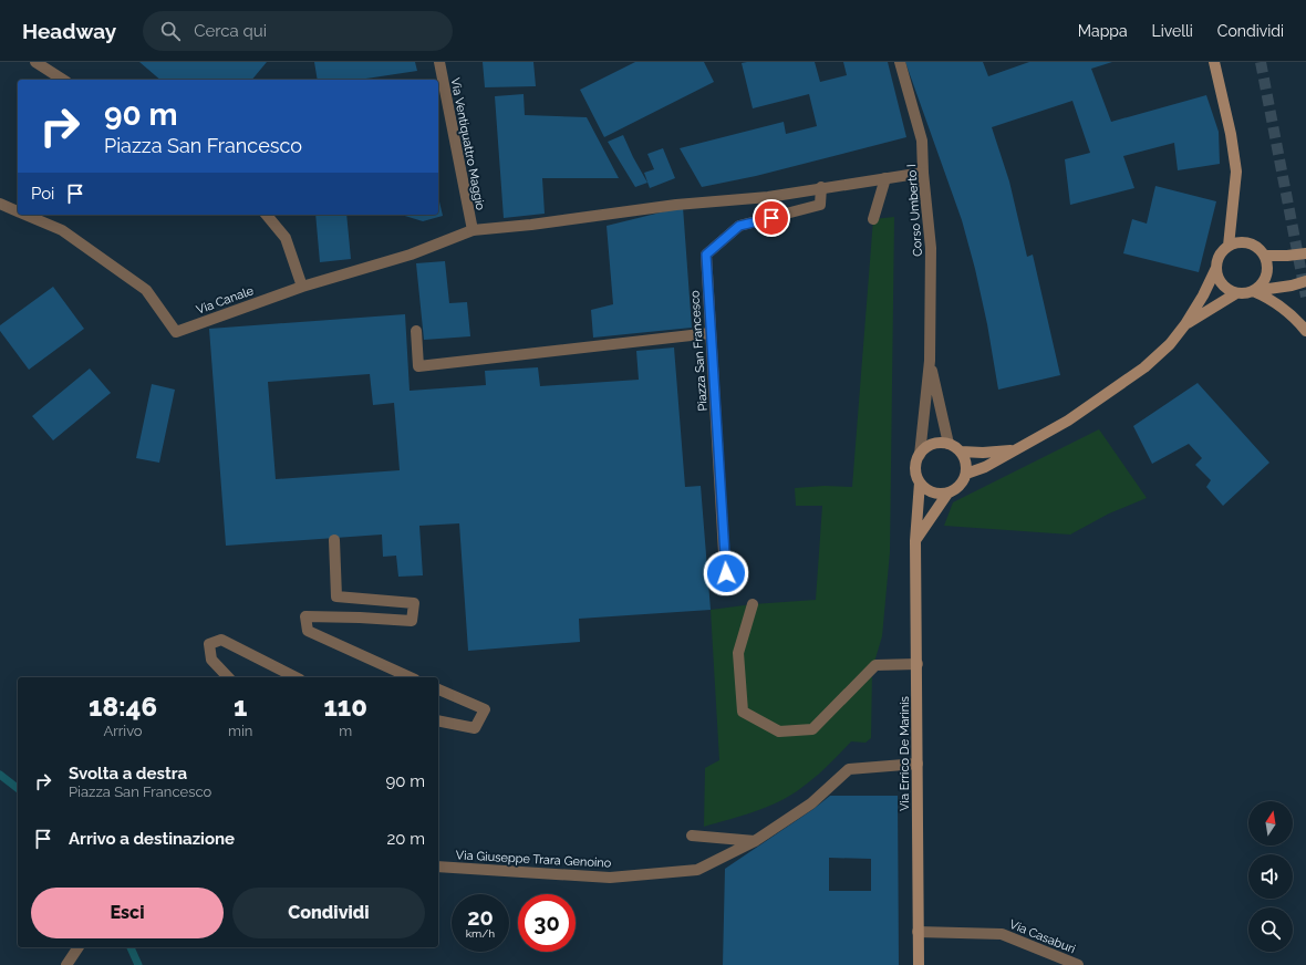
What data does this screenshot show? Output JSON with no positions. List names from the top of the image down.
{
  "streets": {
    "main road": ["Via Errico De Marinis"],
    "street": [
      "Via Ventiquattro Maggio",
      "Corso Umberto I",
      "Via Canale",
      "Piazza San Francesco",
      "Via Giuseppe Trara Genoino",
      "Via Casaburi"
    ]
  },
  "crossings": [
    ["Via Ventiquattro Maggio", "Via Canale"],
    ["Corso Umberto I", "Via Errico De Marinis"],
    ["Via Errico De Marinis", "Via Giuseppe Trara Genoino"],
    ["Via Errico De Marinis", "Via Casaburi"]
  ],
  "north": "top",
  "page": {
    "header": "Headway",
    "search": "Cerca qui",
    "nav": ["Mappa", "Livelli", "Condividi"],
    "turn": ["90 m", "Piazza San Francesco"],
    "then": "Poi",
    "eta": [
      "18:46",
      "Arrivo",
      "1",
      "min",
      "110",
      "m"
    ],
    "list": [
      {
        "name": "Svolta a destra",
        "note": "Piazza San Francesco",
        "value": "90 m"
      },
      {
        "name": "Arrivo a destinazione",
        "value": "20 m"
      }
    ],
    "buttons": ["Esci", "Condividi"],
    "speed": "20 km/h",
    "limit": "30"
  }
}
